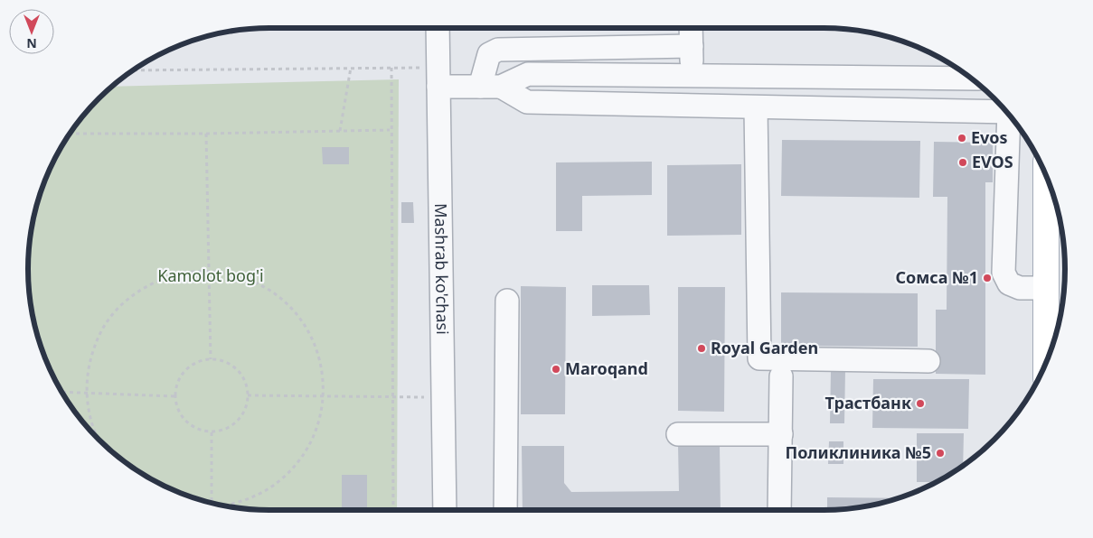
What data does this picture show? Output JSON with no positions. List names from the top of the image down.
{
  "streets": {
    "street": ["Mashrab ko'chasi"]
  },
  "parks": ["Kamolot bog'i"],
  "places": [
    "Evos",
    "EVOS",
    "Сомса №1",
    "Royal Garden",
    "Maroqand",
    "Трастбанк",
    "Поликлиника №5"
  ],
  "north": "bottom"
}
